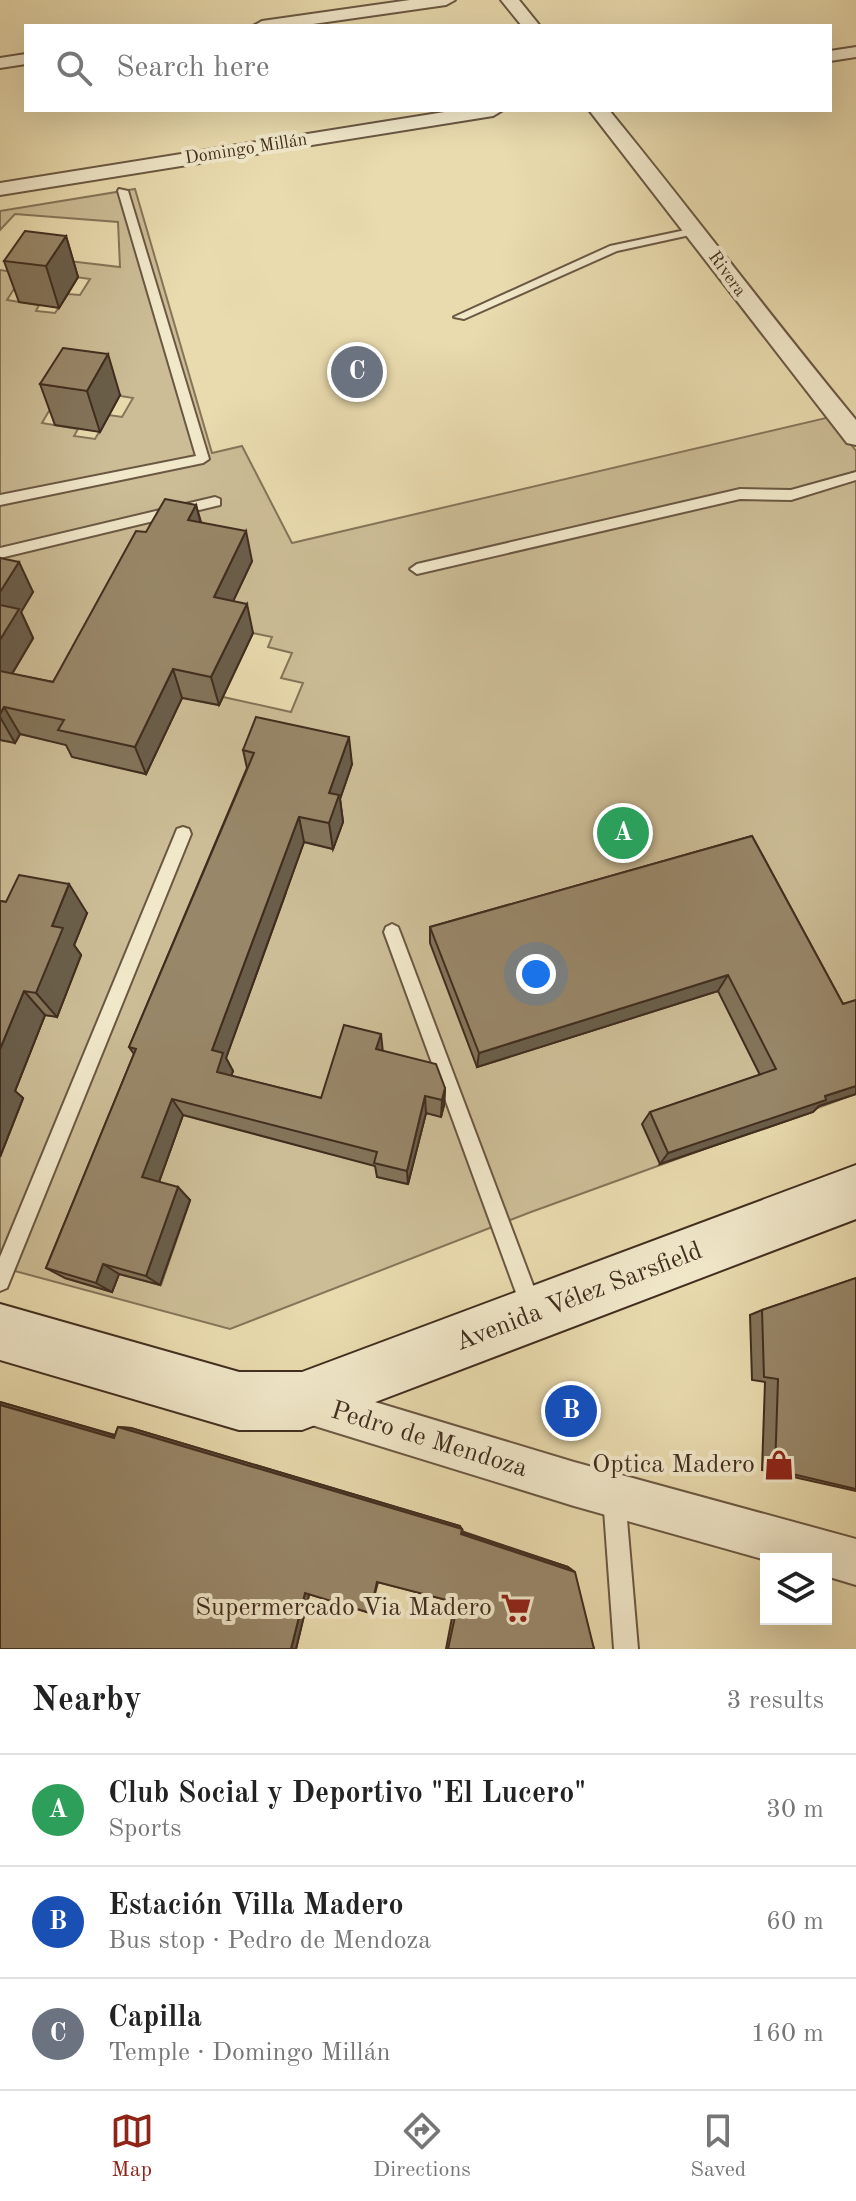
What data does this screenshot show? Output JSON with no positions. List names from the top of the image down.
{
  "streets": {
    "main road": ["Avenida Vélez Sarsfield", "Pedro de Mendoza"],
    "street": ["Domingo Millán", "Rivera"]
  },
  "crossings": [
    ["Avenida Vélez Sarsfield", "Pedro de Mendoza"]
  ],
  "places": {
    "shop": ["Optica Madero"],
    "supermarket": ["Supermercado Via Madero"]
  },
  "page": {
    "search": "Search here",
    "pins": ["C", "A", "B"],
    "heading": ["Nearby", "3 results"],
    "list": [
      {
        "mark": "A",
        "name": "Club Social y Deportivo \"El Lucero\"",
        "note": "Sports",
        "value": "30 m"
      },
      {
        "mark": "B",
        "name": "Estación Villa Madero",
        "note": "Bus stop · Pedro de Mendoza",
        "value": "60 m"
      },
      {
        "mark": "C",
        "name": "Capilla",
        "note": "Temple · Domingo Millán",
        "value": "160 m"
      }
    ],
    "nav": ["Map", "Directions", "Saved"]
  }
}
